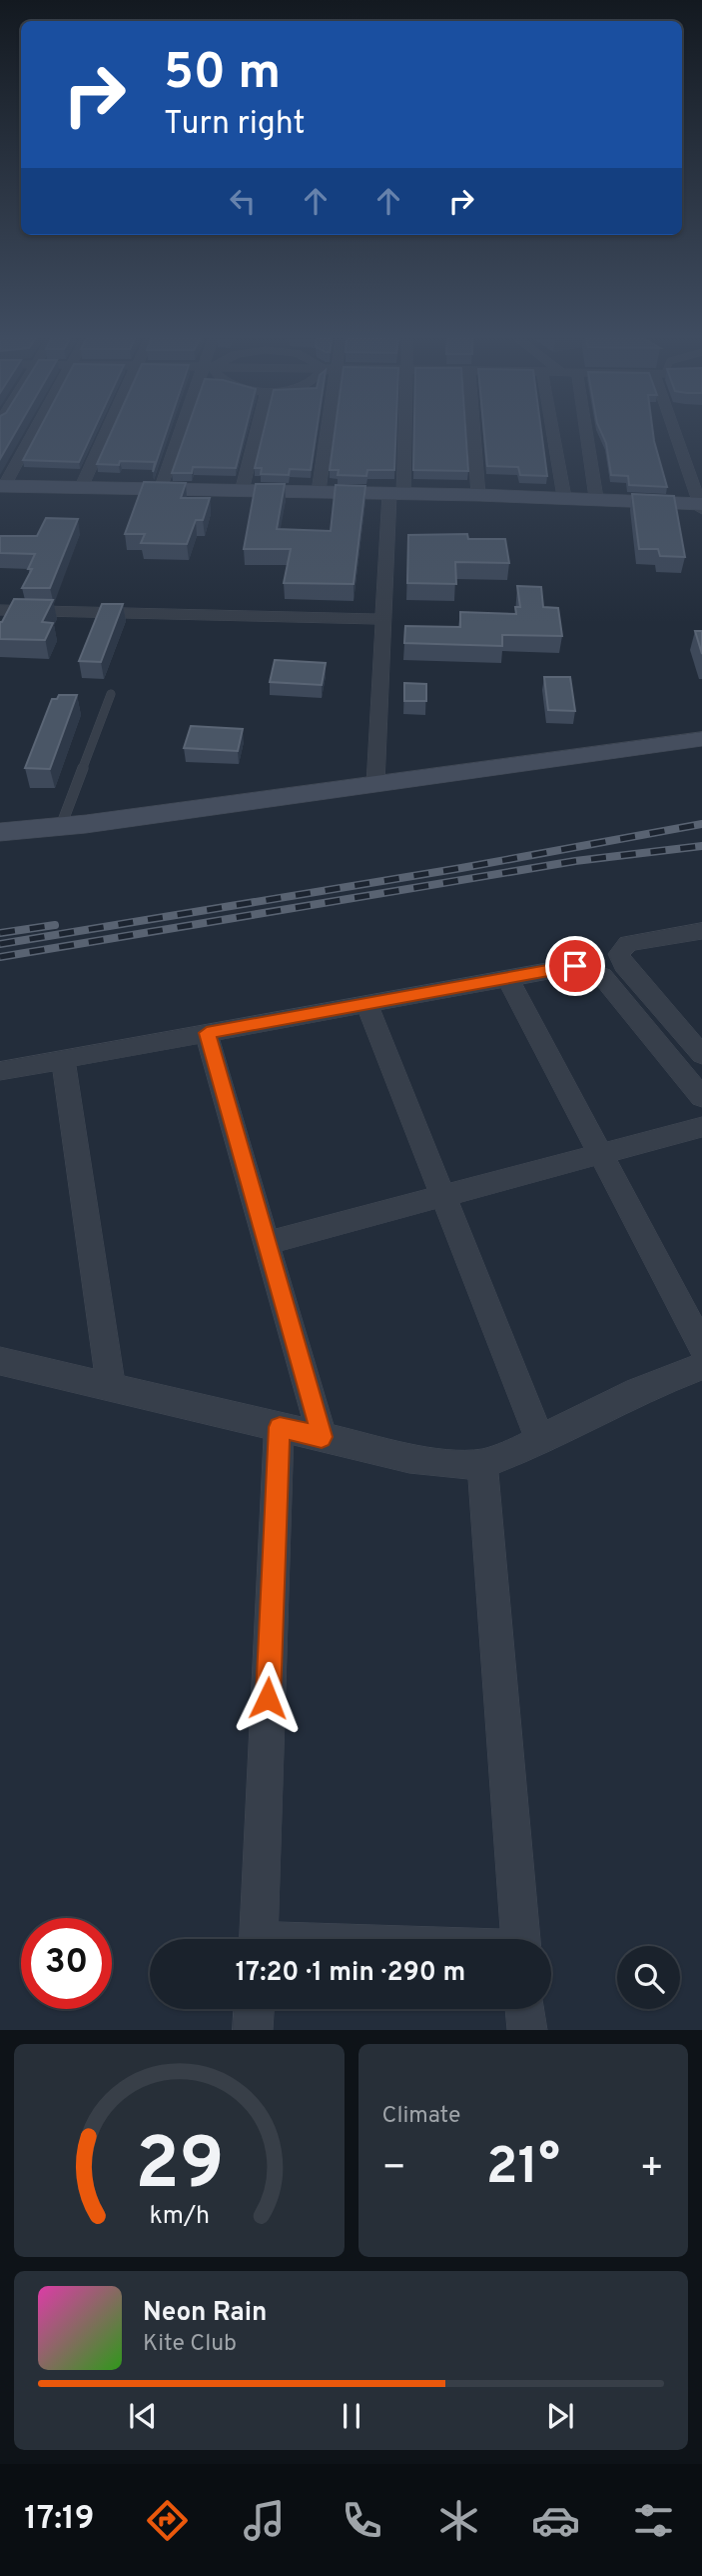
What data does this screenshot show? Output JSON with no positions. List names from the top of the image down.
{
  "page": {
    "turn": ["50 m", "Turn right"],
    "limit": "30",
    "trip": "17:20 · 1 min · 290 m",
    "tile": "Climate",
    "heat": ["−", "21°", "+"],
    "song": ["Neon Rain", "Kite Club"],
    "tabs": "17:19",
    "gauge": ["29", "km/h"]
  }
}
